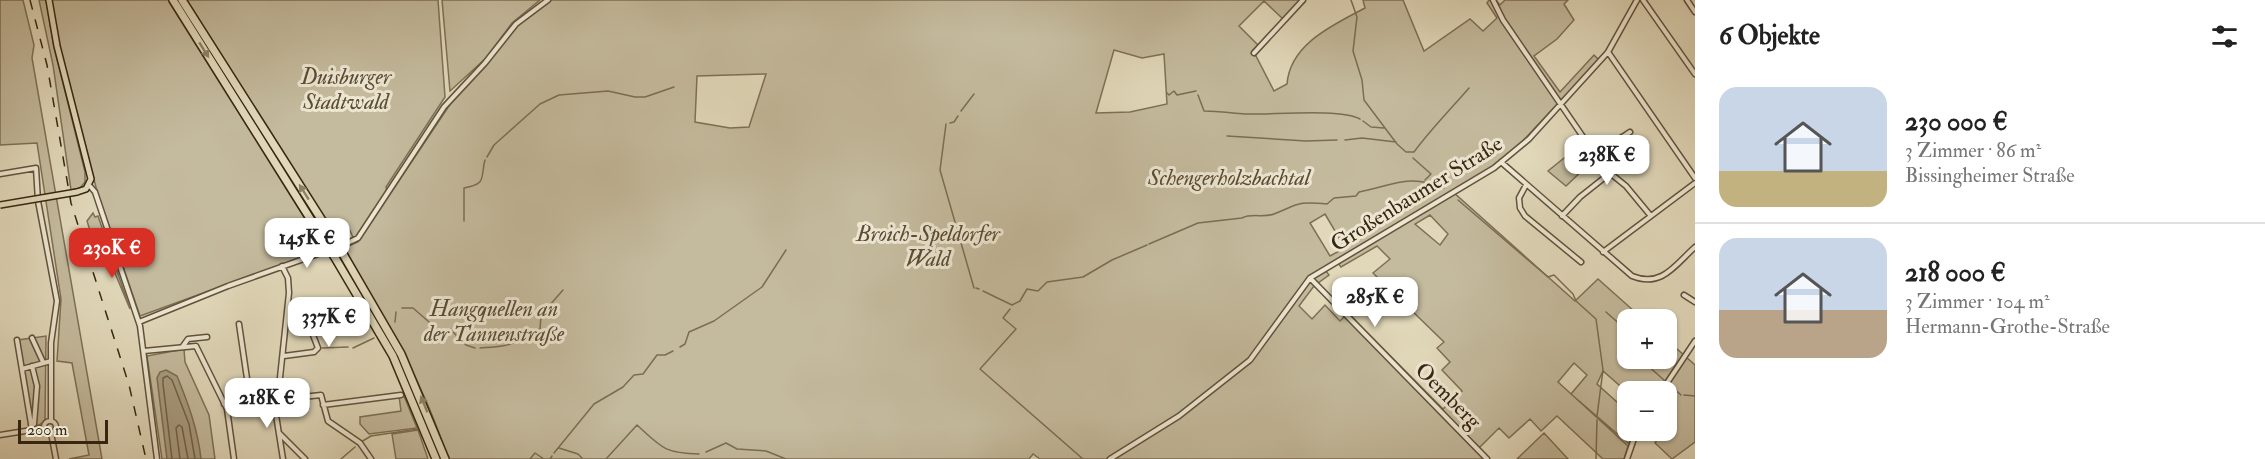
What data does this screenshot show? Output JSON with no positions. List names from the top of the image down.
{
  "streets": {
    "street": ["Großenbaumer Straße", "Oemberg"]
  },
  "crossings": [
    ["Großenbaumer Straße", "Oemberg"]
  ],
  "parks": [
    "Duisburger Stadtwald",
    "Schengerholzbachtal",
    "Broich-Speldorfer Wald",
    "Hangquellen an der Tannenstraße"
  ],
  "scale_bar": "200 m",
  "page": {
    "heading": "6 Objekte",
    "list": [
      {
        "name": "230 000 €",
        "note": "3 Zimmer · 86 m² · Bissingheimer Straße"
      },
      {
        "name": "218 000 €",
        "note": "3 Zimmer · 104 m² · Hermann-Grothe-Straße"
      }
    ],
    "price": [
      "238K €",
      "145K €",
      "230K €",
      "285K €",
      "337K €",
      "218K €"
    ],
    "map_buttons": ["+", "−"],
    "scale": "200 m"
  }
}
